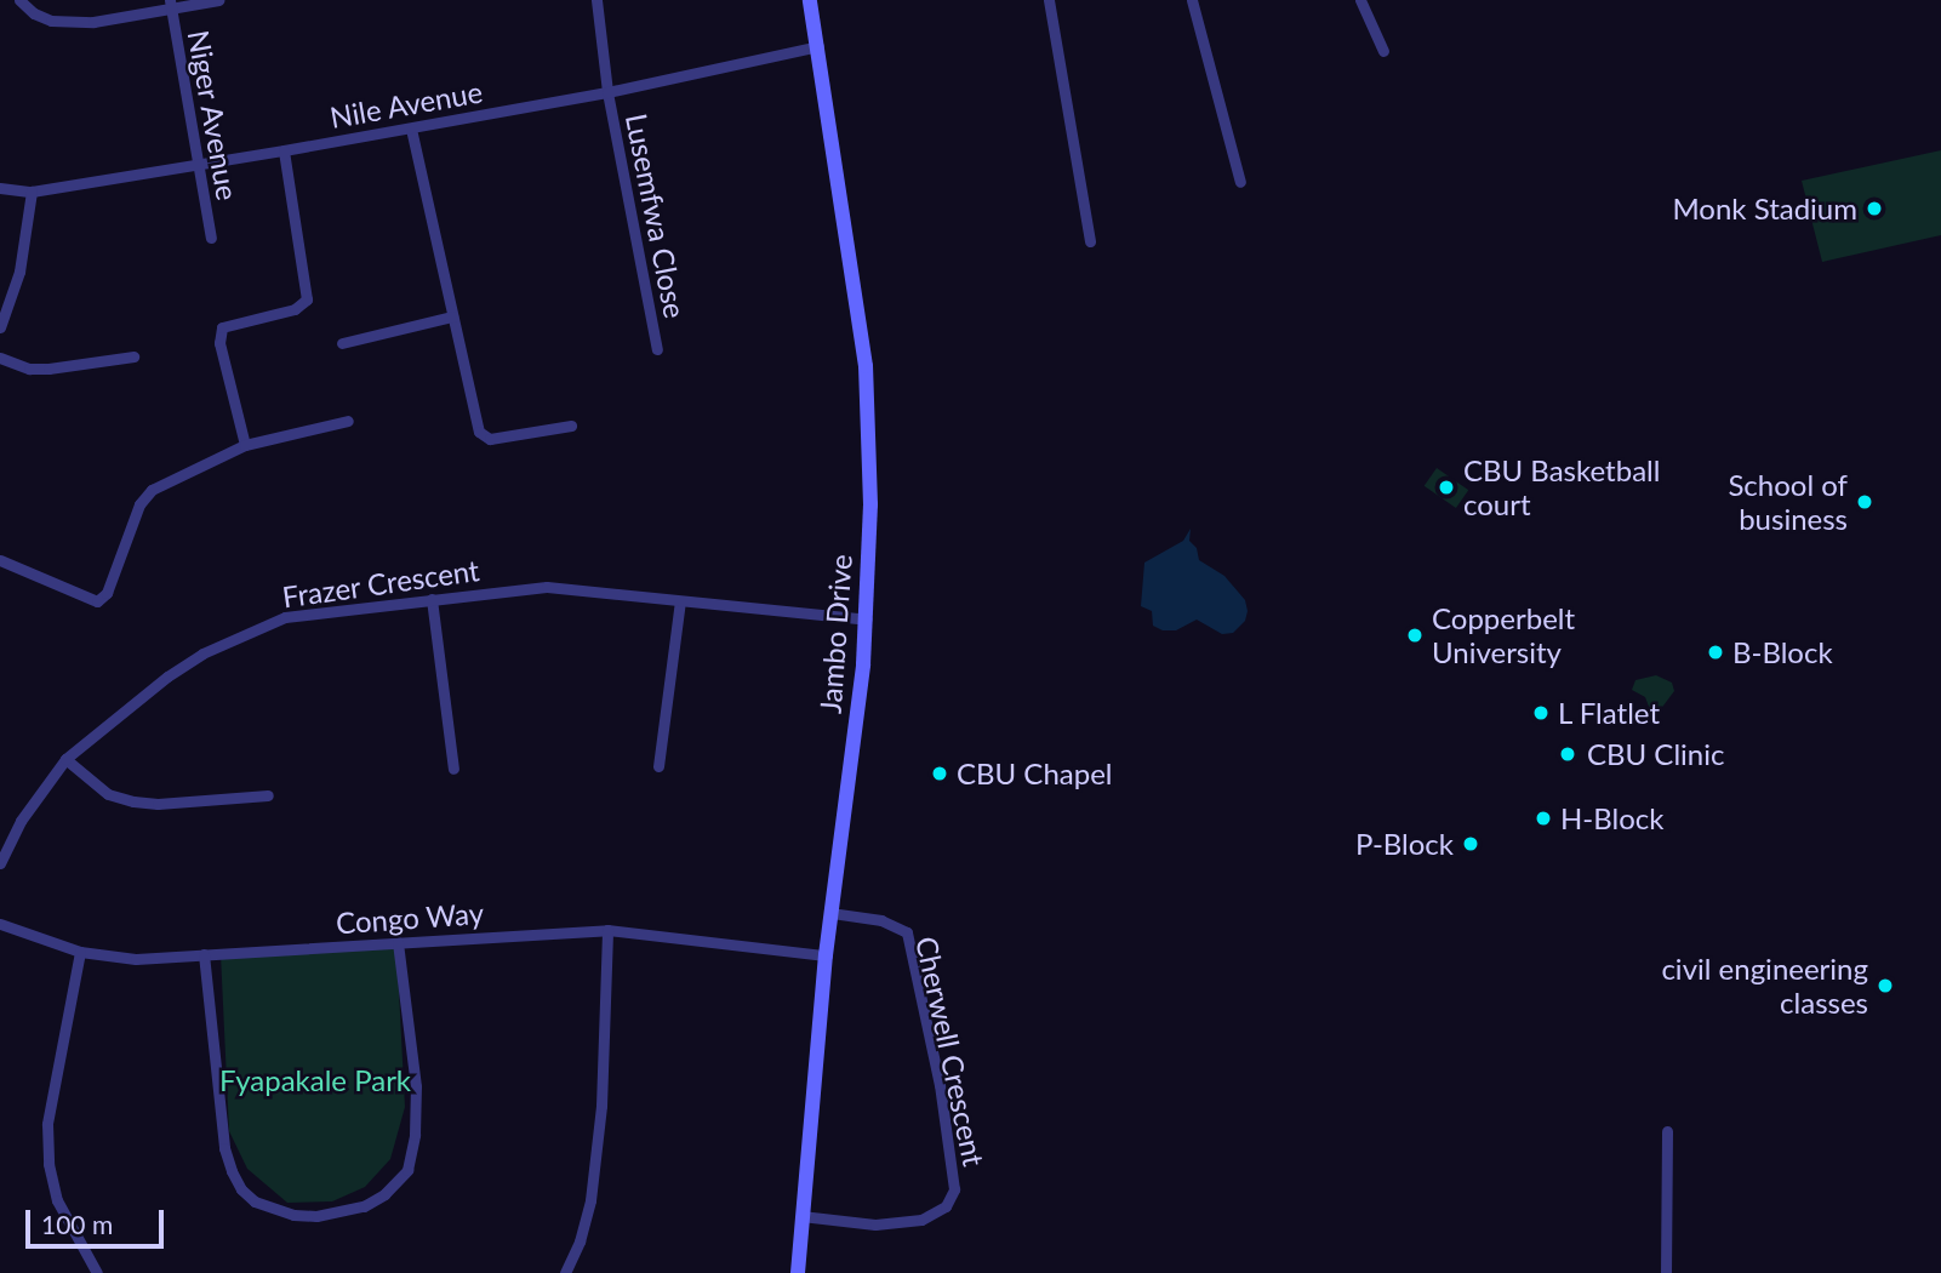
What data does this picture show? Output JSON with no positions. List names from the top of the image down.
{
  "streets": {
    "main road": ["Jambo Drive"],
    "street": [
      "Nile Avenue",
      "Niger Avenue",
      "Lusemfwa Close",
      "Frazer Crescent",
      "Congo Way",
      "Cherwell Crescent"
    ]
  },
  "crossings": [
    ["Nile Avenue", "Niger Avenue"],
    ["Nile Avenue", "Lusemfwa Close"],
    ["Nile Avenue", "Jambo Drive"],
    ["Frazer Crescent", "Jambo Drive"],
    ["Jambo Drive", "Congo Way"],
    ["Jambo Drive", "Cherwell Crescent"]
  ],
  "parks": ["Fyapakale Park"],
  "places": [
    "Monk Stadium",
    "CBU Basketball court",
    "School of business",
    "Copperbelt University",
    "B-Block",
    "L Flatlet",
    "CBU Clinic",
    "CBU Chapel",
    "H-Block",
    "P-Block",
    "civil engineering classes"
  ],
  "scale_bar": "100 m"
}
